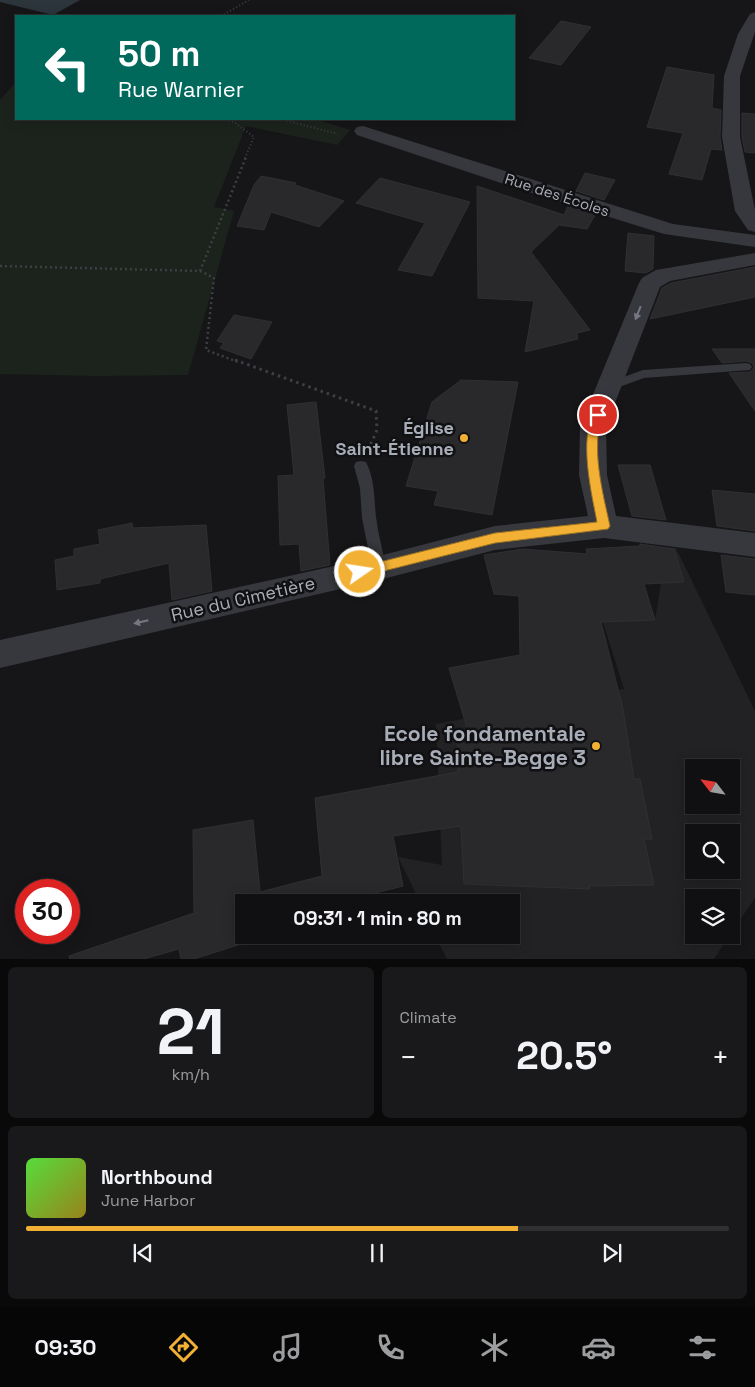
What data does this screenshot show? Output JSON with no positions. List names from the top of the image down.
{
  "streets": {
    "street": ["Rue des Écoles", "Rue du Cimetière"]
  },
  "one_way": ["Rue du Cimetière"],
  "places": ["Église Saint-Étienne", "Ecole fondamentale libre Sainte-Begge 3"],
  "north": "top left",
  "page": {
    "turn": ["50 m", "Rue Warnier"],
    "limit": "30",
    "trip": "09:31 · 1 min · 80 m",
    "tile": [
      ["21", "km/h"],
      "Climate"
    ],
    "heat": ["−", "20.5°", "+"],
    "song": ["Northbound", "June Harbor"],
    "tabs": "09:30"
  }
}
